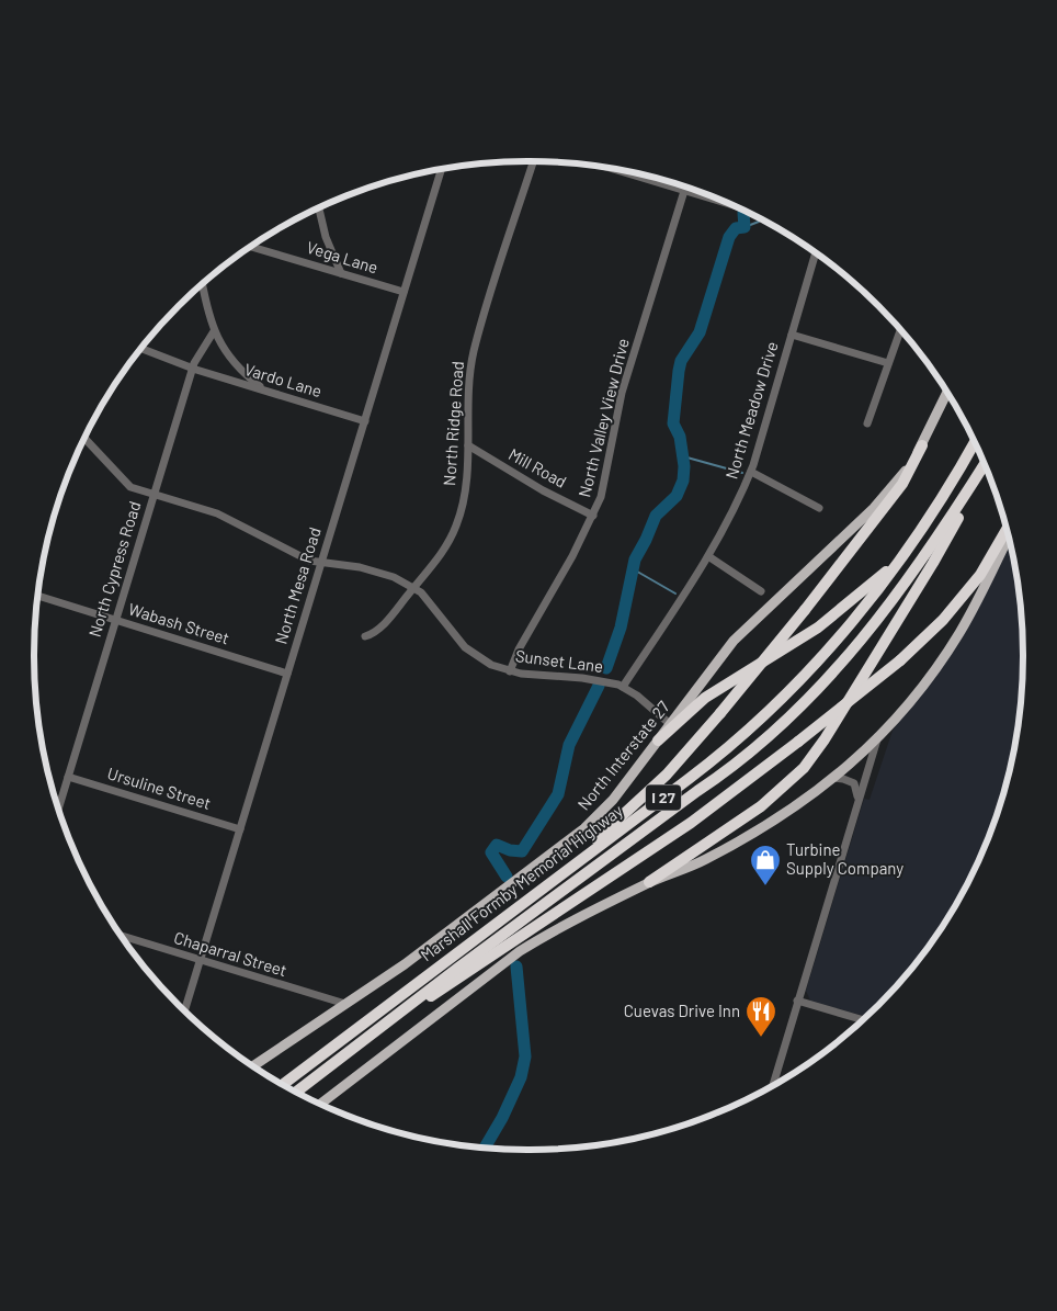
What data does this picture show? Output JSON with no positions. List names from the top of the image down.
{
  "streets": {
    "highway": ["I 27", "Marshall Formby Memorial Highway"],
    "main road": ["North Interstate 27"],
    "street": [
      "Vega Lane",
      "Vardo Lane",
      "North Meadow Drive",
      "North Valley View Drive",
      "North Ridge Road",
      "Mill Road",
      "North Cypress Road",
      "North Mesa Road",
      "Wabash Street",
      "Sunset Lane",
      "Ursuline Street",
      "Chaparral Street"
    ]
  },
  "crossings": [
    ["Vega Lane", "North Mesa Road"],
    ["Vardo Lane", "North Cypress Road"],
    ["Vardo Lane", "North Mesa Road"],
    ["North Meadow Drive", "Sunset Lane"],
    ["North Valley View Drive", "Mill Road"],
    ["North Valley View Drive", "Sunset Lane"],
    ["North Ridge Road", "Mill Road"],
    ["North Ridge Road", "Sunset Lane"],
    ["North Cypress Road", "Wabash Street"],
    ["North Cypress Road", "Sunset Lane"],
    ["North Cypress Road", "Ursuline Street"],
    ["North Mesa Road", "Wabash Street"],
    ["North Mesa Road", "Sunset Lane"],
    ["North Mesa Road", "Ursuline Street"],
    ["North Mesa Road", "Chaparral Street"],
    ["Sunset Lane", "North Interstate 27"],
    ["North Interstate 27", "Chaparral Street"]
  ],
  "places": {
    "shop": ["Turbine Supply Company"],
    "restaurant": ["Cuevas Drive Inn"]
  }
}
